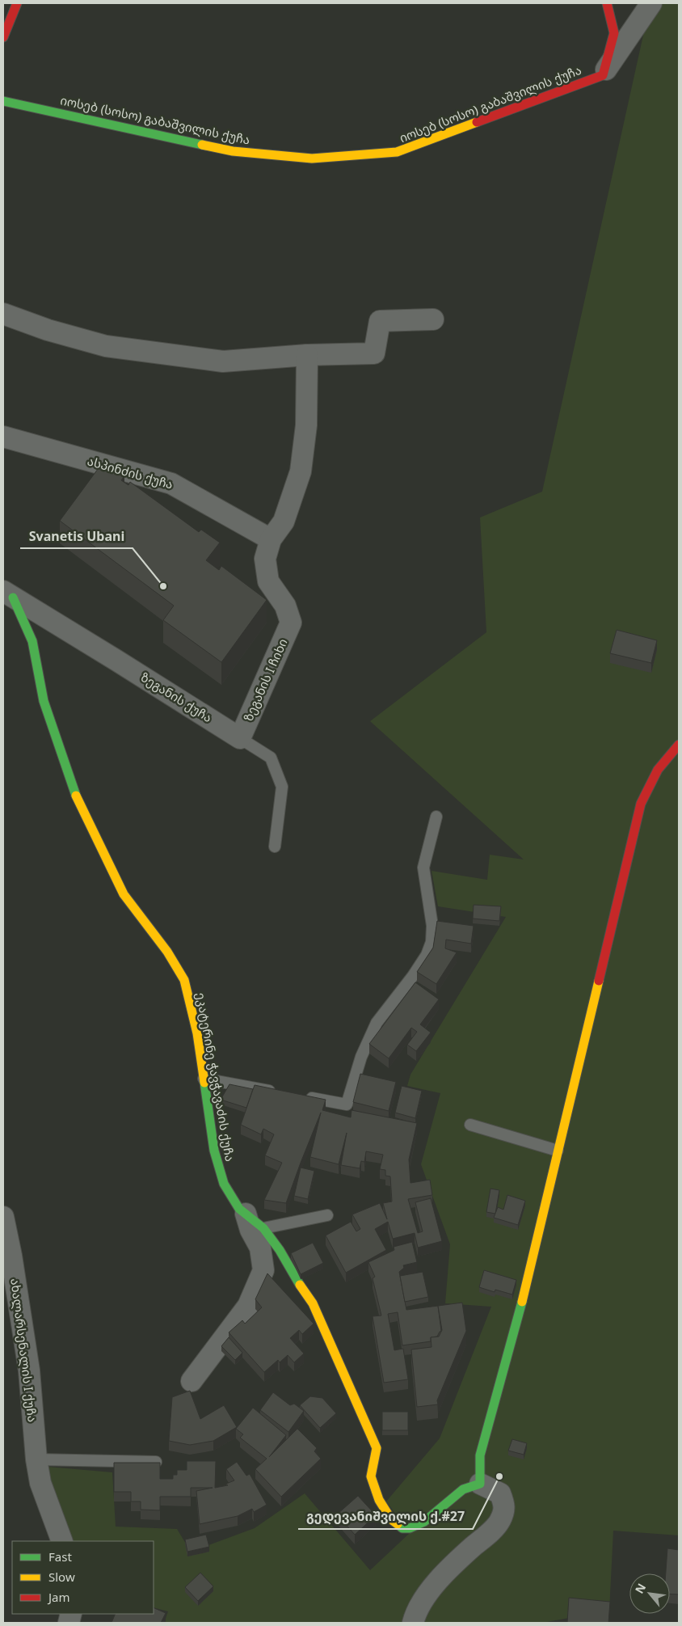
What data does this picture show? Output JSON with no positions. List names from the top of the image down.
{
  "streets": {
    "street": [
      "იოსებ (სოსო) გაბაშვილის ქუჩა",
      "ასპინძის ქუჩა",
      "ზეგანის I ჩიხი",
      "ზეგანის ქუჩა",
      "ეკატერინე ჭავჭავაძის ქუჩა",
      "ახალარსენალის I ქუჩა"
    ]
  },
  "crossings": [
    ["ასპინძის ქუჩა", "ზეგანის I ჩიხი"],
    ["ზეგანის I ჩიხი", "ზეგანის ქუჩა"],
    ["ზეგანის ქუჩა", "ეკატერინე ჭავჭავაძის ქუჩა"]
  ],
  "places": ["Svanetis Ubani", "გედევანიშვილის ქ.#27"],
  "legend": ["Fast", "Slow", "Jam"],
  "north": "top left"
}
